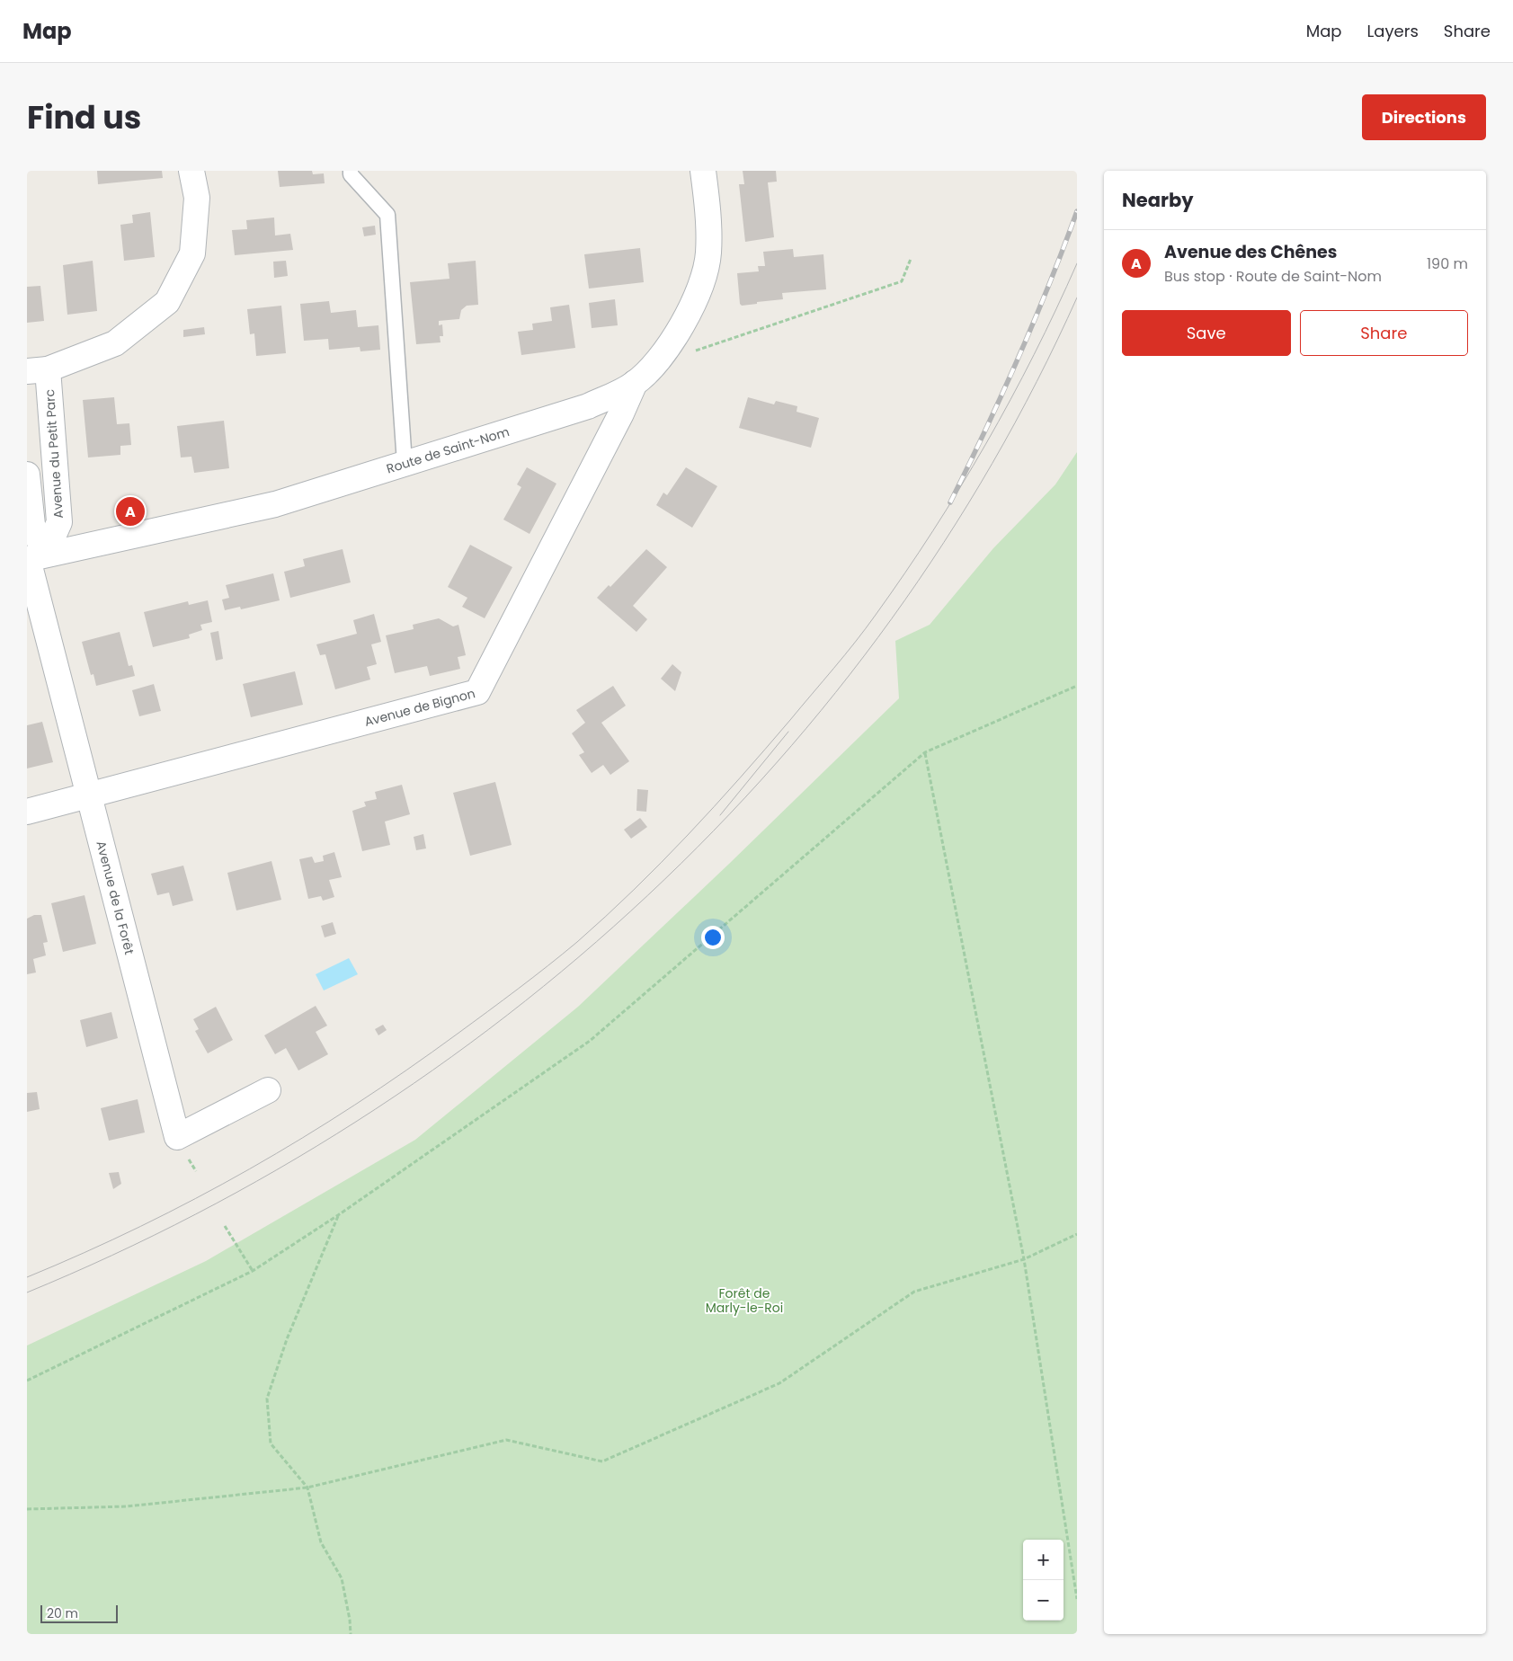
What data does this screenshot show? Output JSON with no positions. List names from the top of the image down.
{
  "streets": {
    "street": [
      "Route de Saint-Nom",
      "Avenue du Petit Parc",
      "Avenue de Bignon",
      "Avenue de la Forêt"
    ]
  },
  "crossings": [
    ["Route de Saint-Nom", "Avenue du Petit Parc"],
    ["Route de Saint-Nom", "Avenue de Bignon"],
    ["Route de Saint-Nom", "Avenue de la Forêt"],
    ["Avenue du Petit Parc", "Avenue de la Forêt"],
    ["Avenue de Bignon", "Avenue de la Forêt"]
  ],
  "parks": ["Forêt de Marly-le-Roi"],
  "scale_bar": "20 m",
  "page": {
    "header": "Map",
    "nav": ["Map", "Layers", "Share"],
    "title": "Find us",
    "buttons": [
      "Directions",
      ["Save", "Share"]
    ],
    "heading": "Nearby",
    "list": [
      {
        "mark": "A",
        "name": "Avenue des Chênes",
        "note": "Bus stop · Route de Saint-Nom",
        "value": "190 m"
      }
    ],
    "pins": "A",
    "map_buttons": ["+", "−"],
    "scale": "20 m"
  }
}
